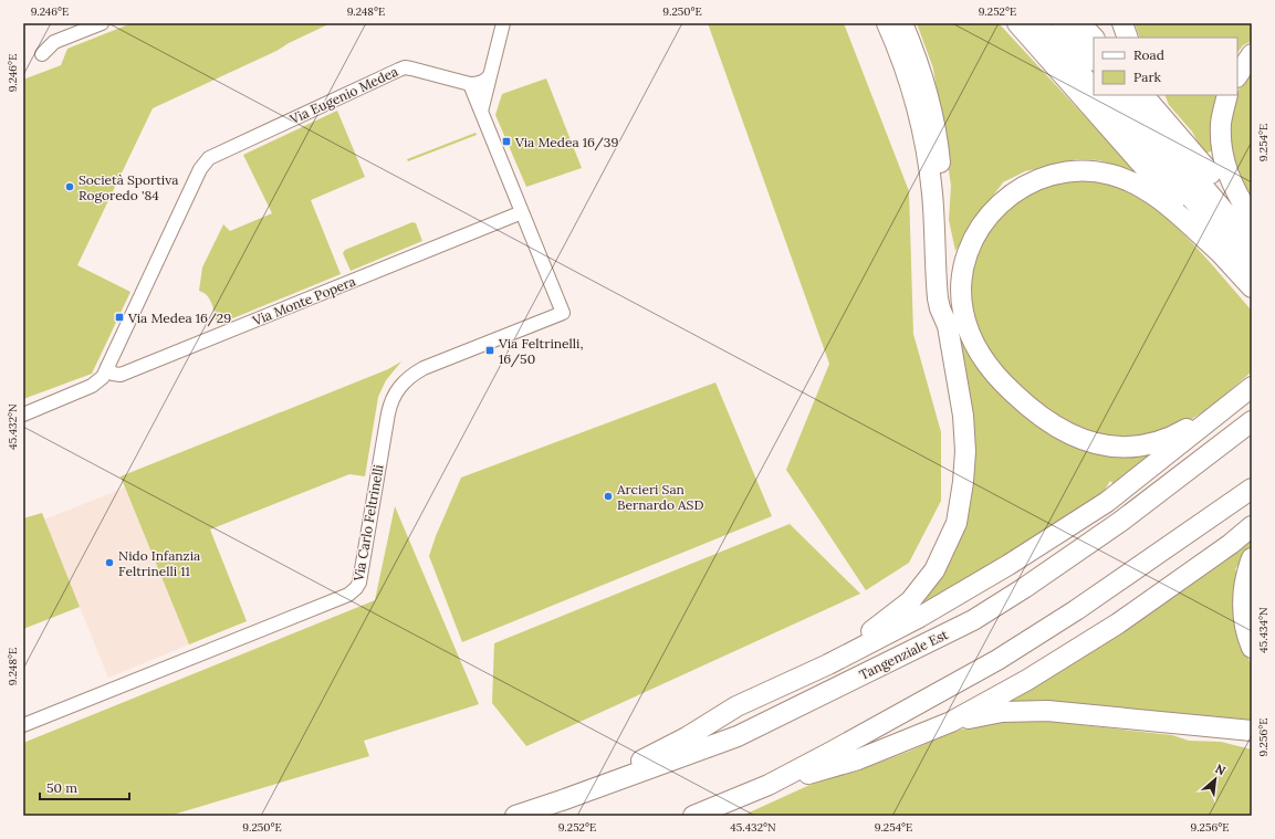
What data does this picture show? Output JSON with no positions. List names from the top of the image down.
{
  "streets": {
    "highway": ["Tangenziale Est"],
    "street": ["Via Eugenio Medea", "Via Monte Popera", "Via Carlo Feltrinelli"]
  },
  "crossings": [
    ["Via Eugenio Medea", "Via Monte Popera"],
    ["Via Monte Popera", "Via Carlo Feltrinelli"]
  ],
  "places": {
    "transit": ["Via Medea 16/39", "Via Medea 16/29", "Via Feltrinelli, 16/50"],
    "other": ["Società Sportiva Rogoredo '84", "Arcieri San Bernardo ASD", "Nido Infanzia Feltrinelli 11"]
  },
  "legend": ["Road", "Park"],
  "scale_bar": "50 m",
  "north": "top right",
  "coordinates": [
    "9.246°E",
    "9.248°E",
    "9.250°E",
    "9.252°E",
    "9.254°E",
    "45.432°N",
    "45.434°N",
    "9.256°E"
  ]
}
